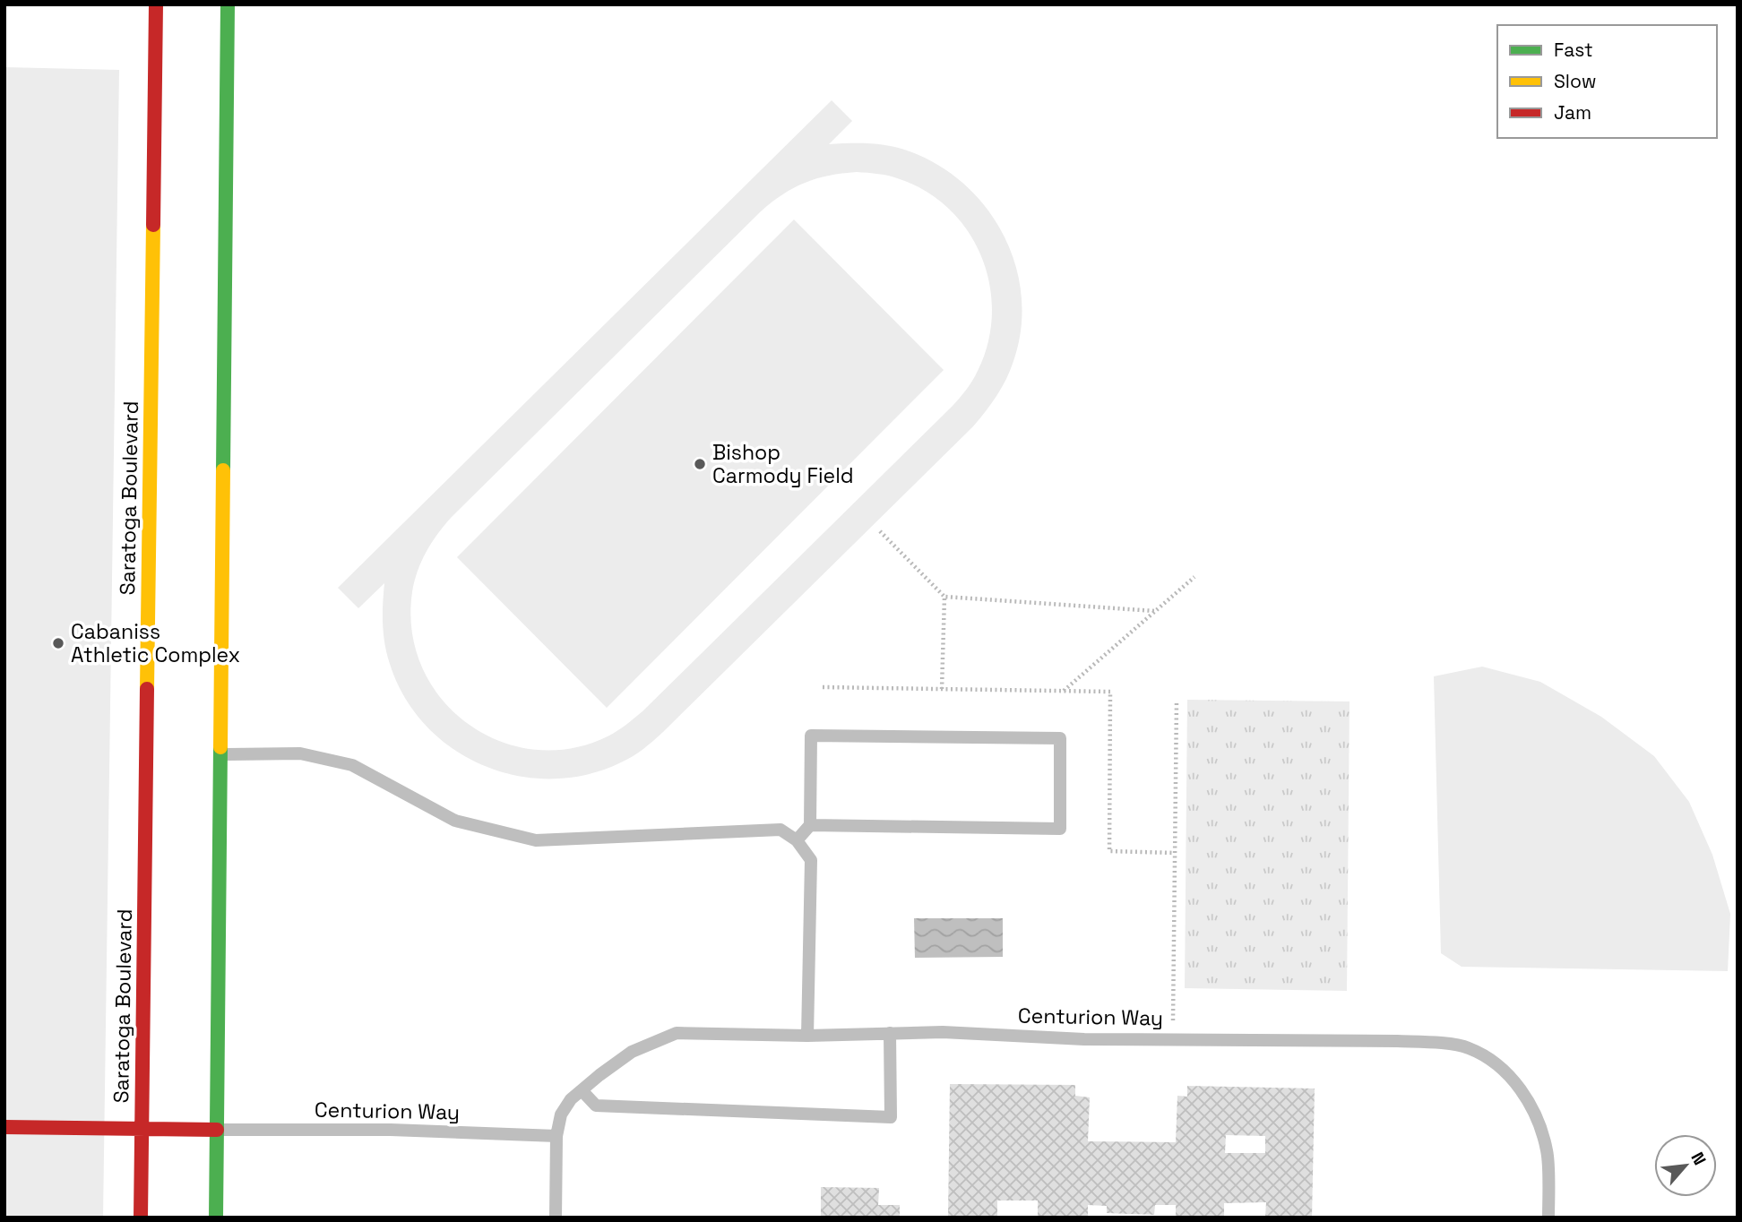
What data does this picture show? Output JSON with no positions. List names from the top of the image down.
{
  "streets": {
    "main road": ["Saratoga Boulevard"],
    "lane": ["Centurion Way"]
  },
  "places": ["Bishop Carmody Field", "Cabaniss Athletic Complex"],
  "legend": ["Fast", "Slow", "Jam"],
  "north": "top right"
}
